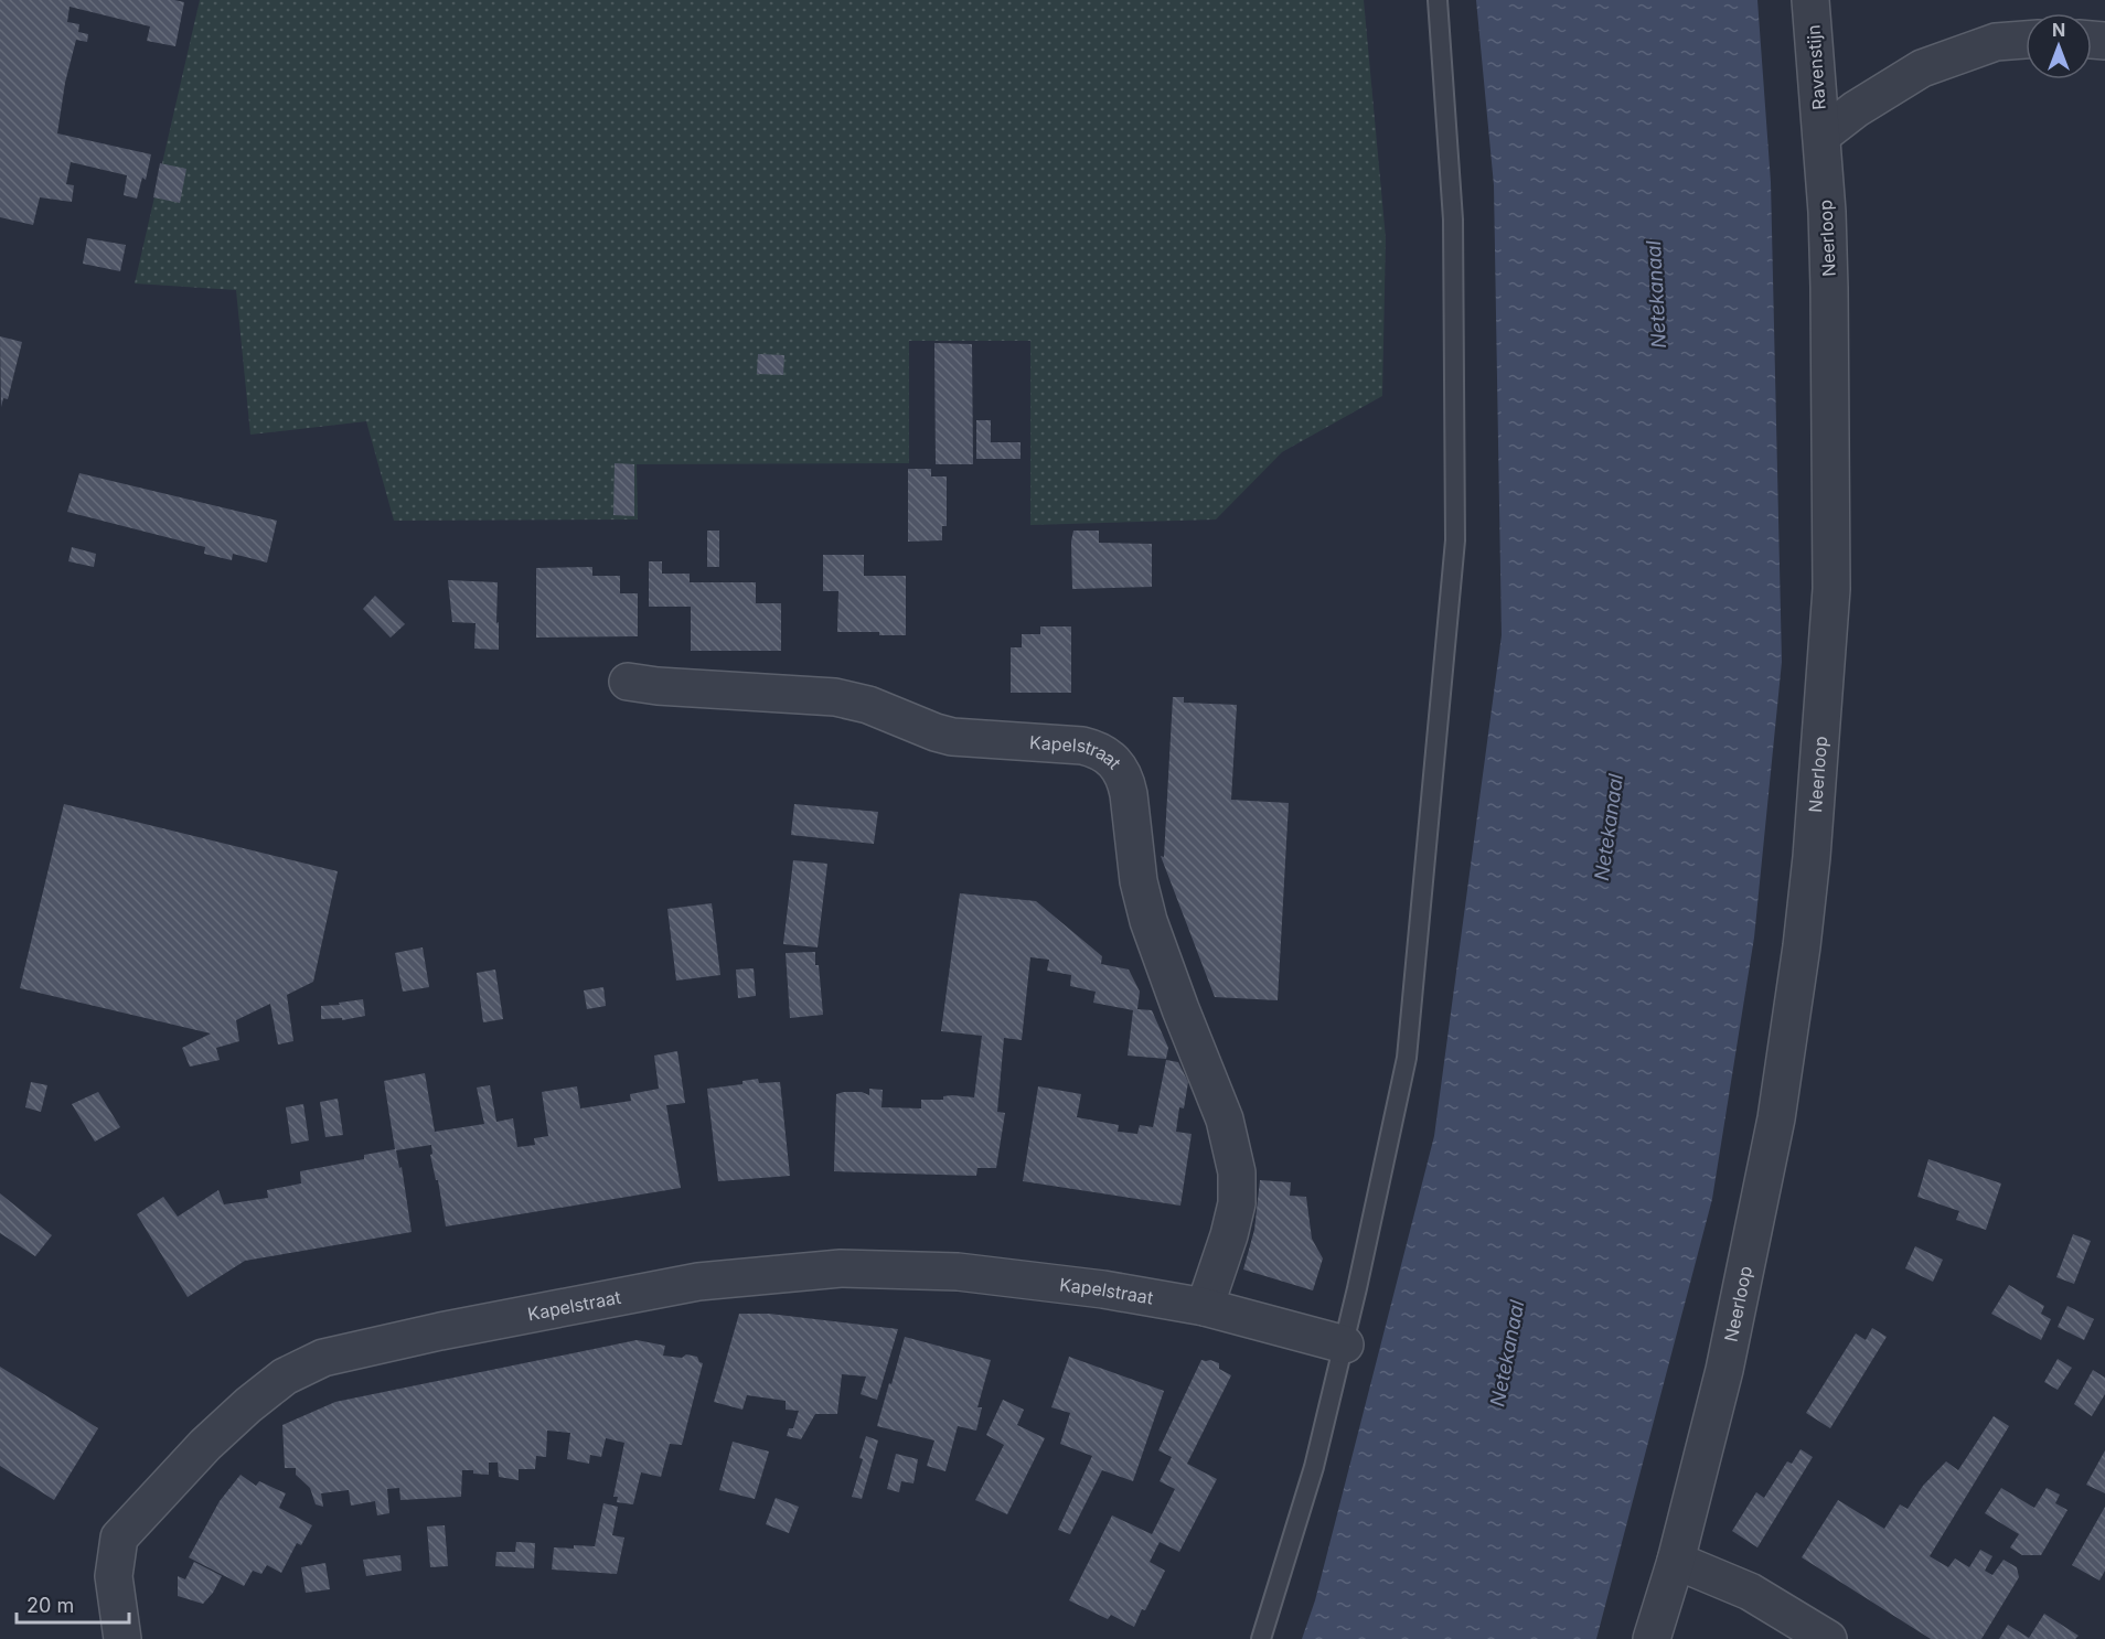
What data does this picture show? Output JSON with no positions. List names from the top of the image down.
{
  "streets": {
    "street": ["Ravenstijn", "Neerloop", "Kapelstraat"]
  },
  "crossings": [
    ["Ravenstijn", "Neerloop"]
  ],
  "water": ["Netekanaal"],
  "scale_bar": "20 m",
  "north": "top"
}
